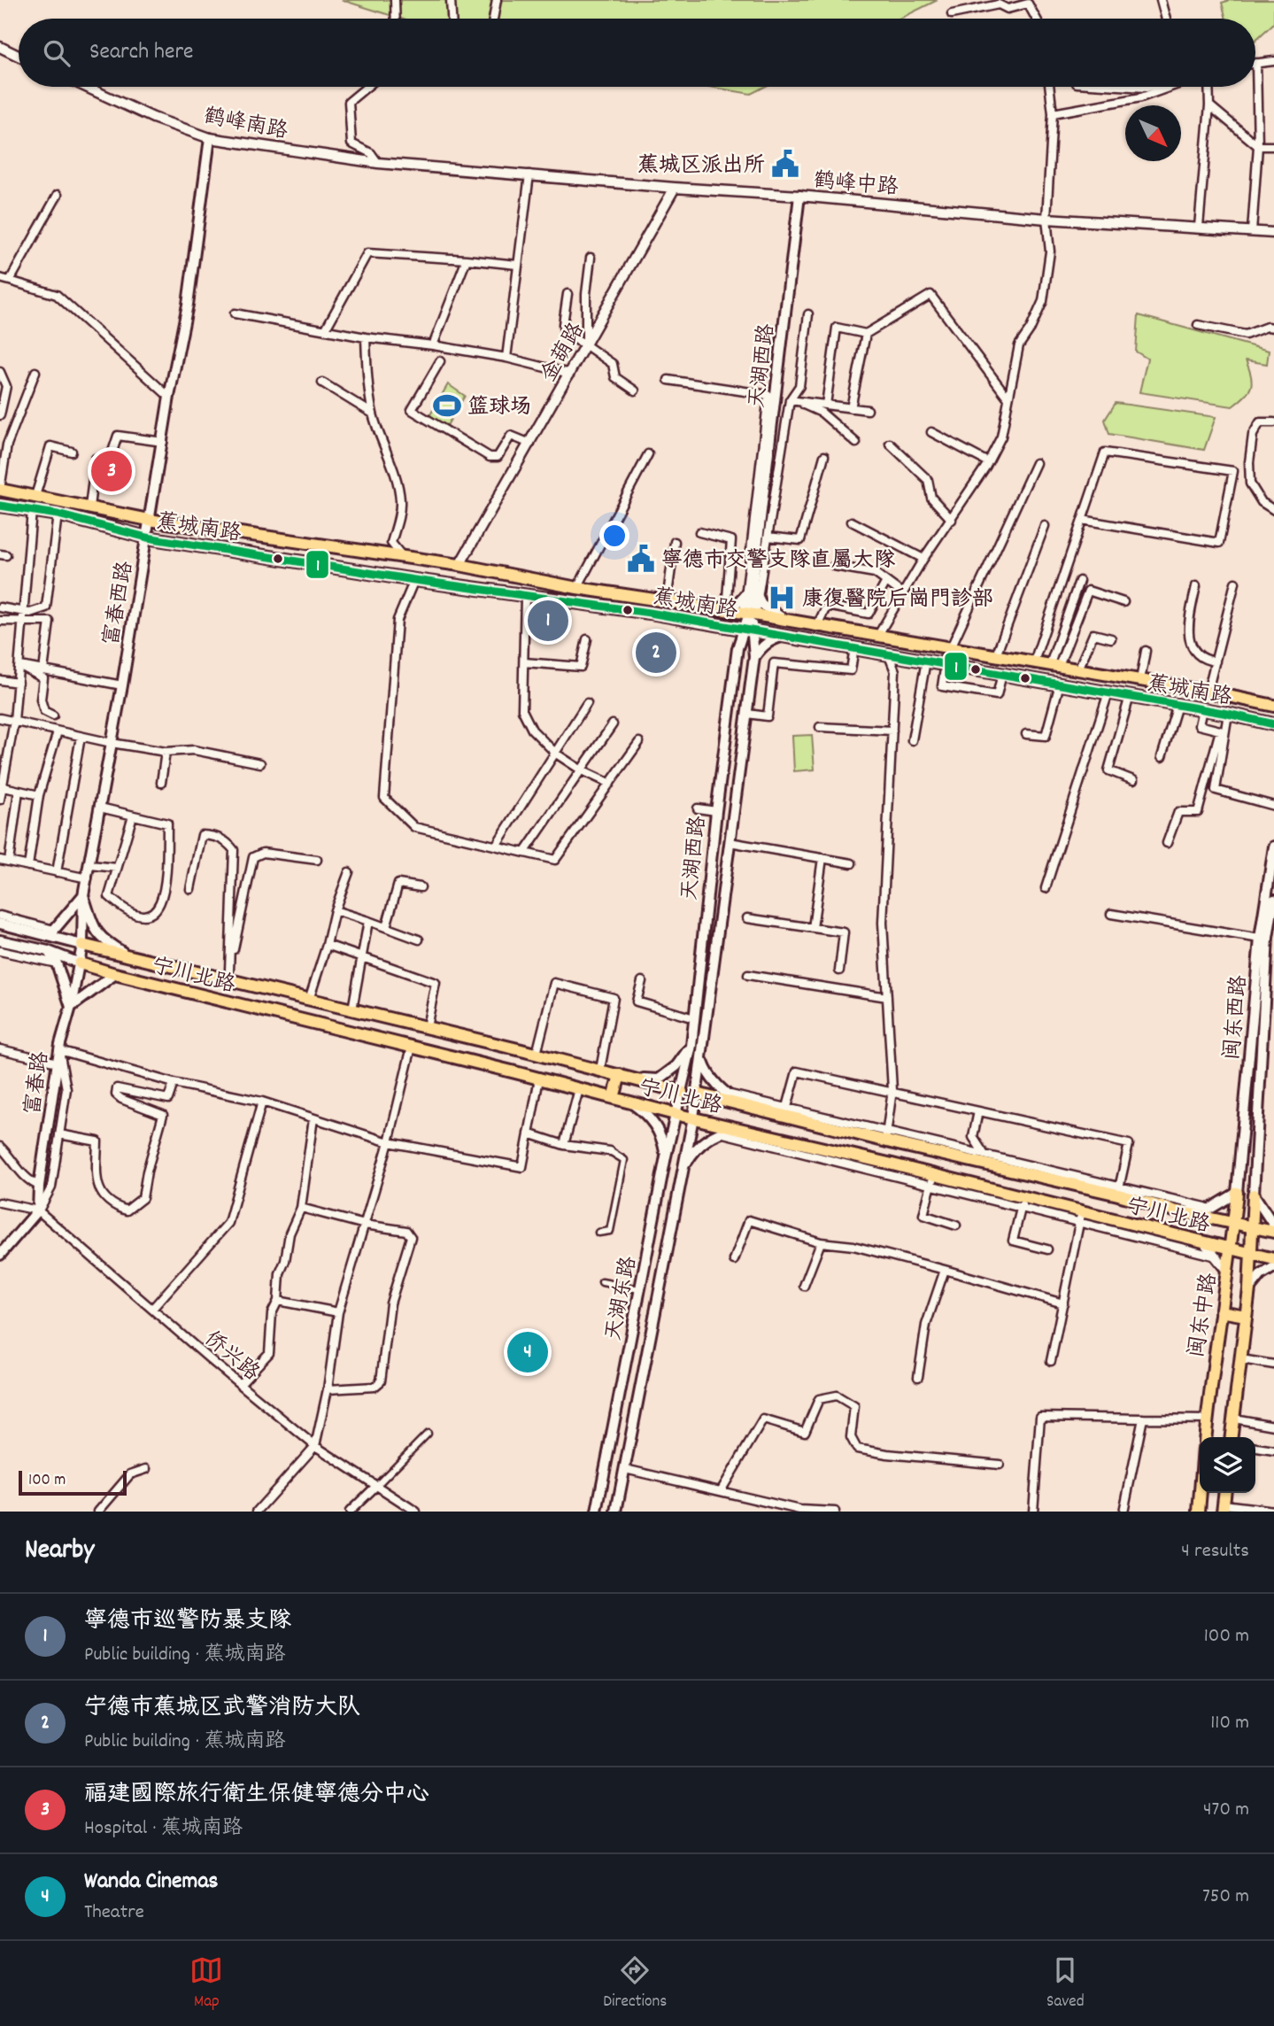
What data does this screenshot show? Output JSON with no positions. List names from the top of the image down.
{
  "streets": {
    "main road": [
      "天湖西路",
      "蕉城南路",
      "富春西路",
      "宁川北路",
      "闽东西路",
      "富春路",
      "天湖东路",
      "闽东中路"
    ],
    "street": [
      "鹤峰南路",
      "鹤峰中路",
      "金葫路",
      "侨兴路"
    ]
  },
  "crossings": [
    ["鹤峰南路", "鹤峰中路"],
    ["鹤峰南路", "富春西路"],
    ["鹤峰中路", "金葫路"],
    ["鹤峰中路", "天湖西路"],
    ["金葫路", "蕉城南路"],
    ["天湖西路", "蕉城南路"],
    ["天湖西路", "宁川北路"],
    ["天湖西路", "天湖东路"],
    ["蕉城南路", "富春西路"],
    ["富春西路", "宁川北路"],
    ["富春西路", "富春路"],
    ["宁川北路", "富春路"],
    ["宁川北路", "天湖东路"],
    ["宁川北路", "闽东中路"],
    ["闽东西路", "闽东中路"],
    ["富春路", "侨兴路"]
  ],
  "places": {
    "public building": ["蕉城区派出所", "寧德市交警支隊直屬大隊"],
    "sports": ["篮球场"],
    "hospital": ["康復醫院后崗門診部"]
  },
  "lines": ["transit line 1"],
  "scale_bar": "100 m",
  "north": "bottom right",
  "page": {
    "search": "Search here",
    "pins": [
      "3",
      "1",
      "2",
      "4"
    ],
    "scale": "100 m",
    "heading": ["Nearby", "4 results"],
    "list": [
      {
        "mark": "1",
        "name": "寧德市巡警防暴支隊",
        "note": "Public building · 蕉城南路",
        "value": "100 m"
      },
      {
        "mark": "2",
        "name": "宁德市蕉城区武警消防大队",
        "note": "Public building · 蕉城南路",
        "value": "110 m"
      },
      {
        "mark": "3",
        "name": "福建國際旅行衛生保健寧德分中心",
        "note": "Hospital · 蕉城南路",
        "value": "470 m"
      },
      {
        "mark": "4",
        "name": "Wanda Cinemas",
        "note": "Theatre",
        "value": "750 m"
      }
    ],
    "nav": ["Map", "Directions", "Saved"]
  }
}
